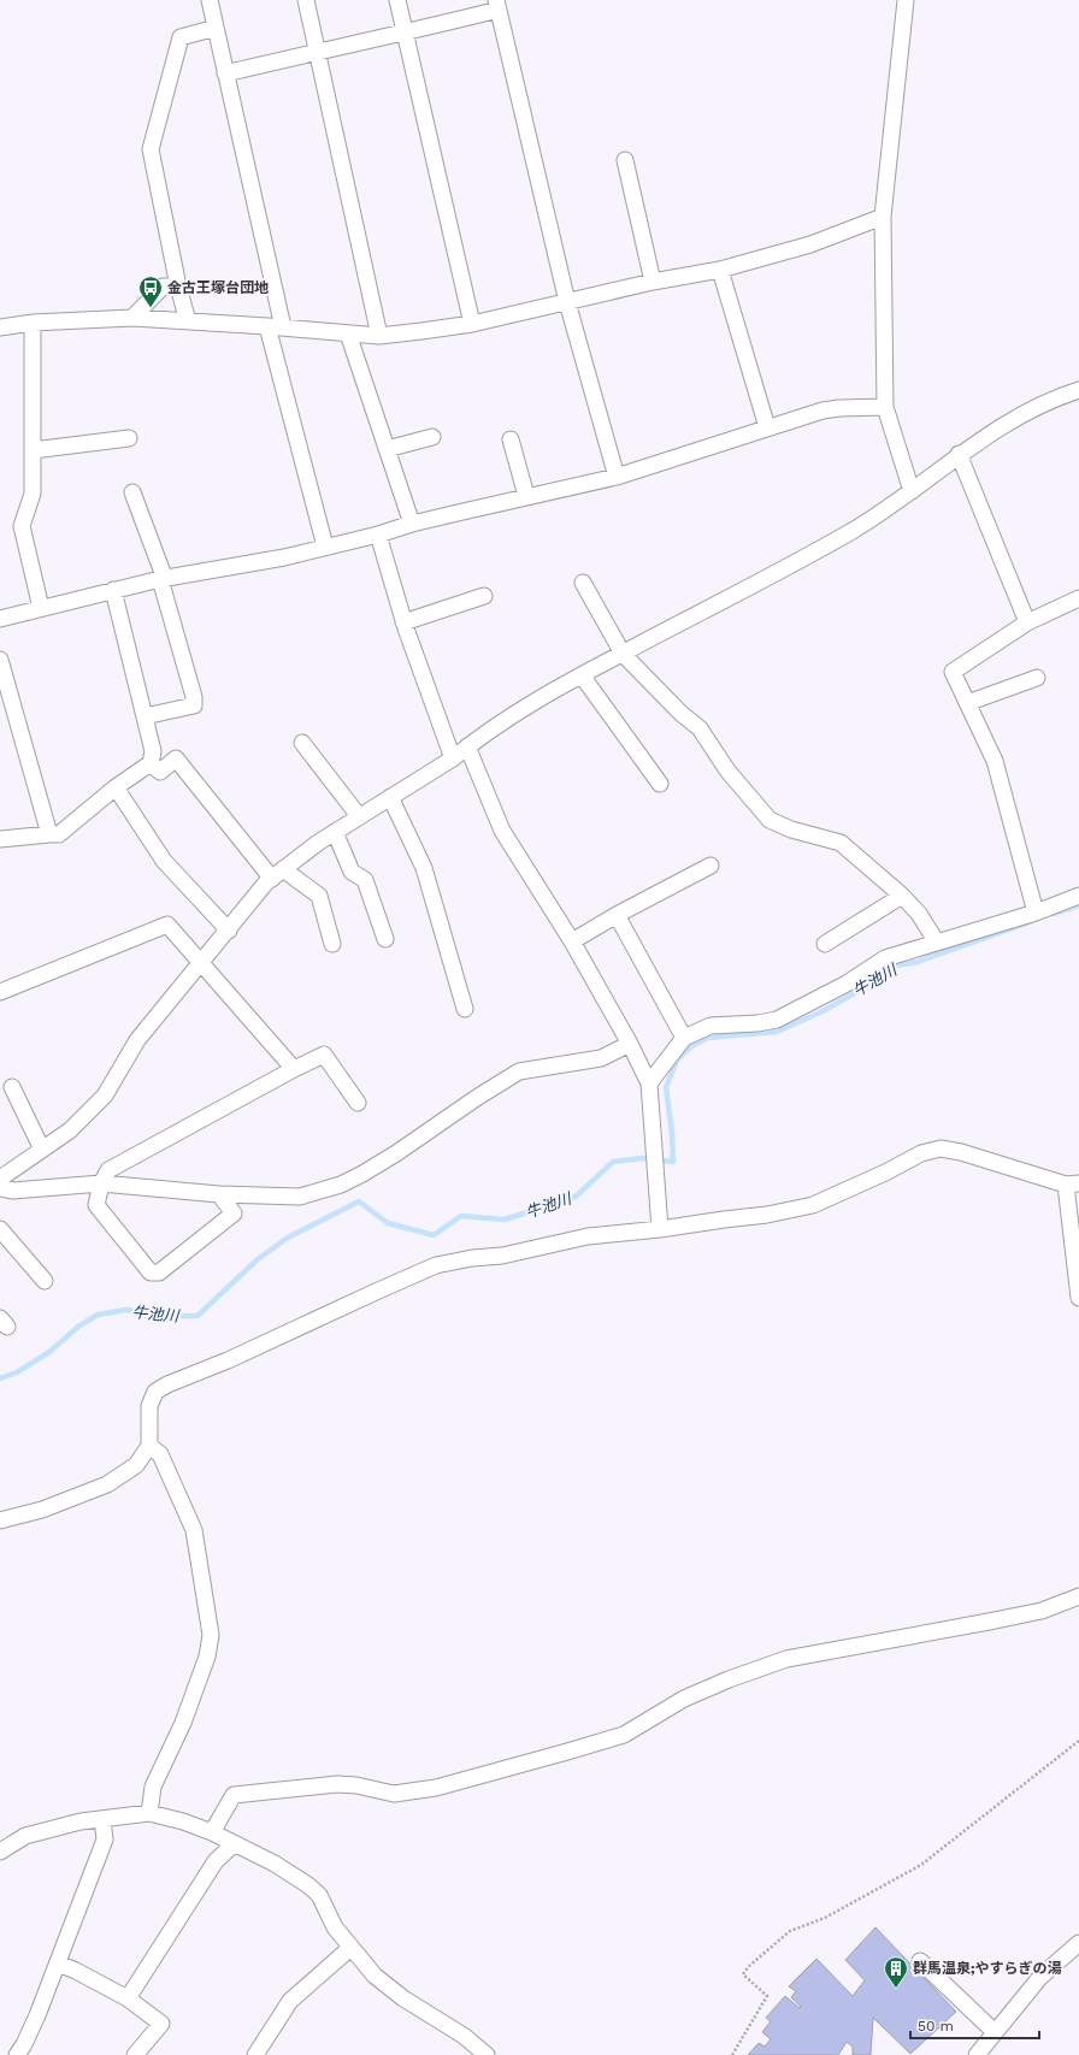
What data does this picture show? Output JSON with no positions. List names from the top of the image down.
{
  "water": ["牛池川"],
  "places": {
    "bus stop": ["金古王塚台団地"],
    "building": ["群馬温泉;やすらぎの湯"]
  },
  "scale_bar": "50 m"
}
